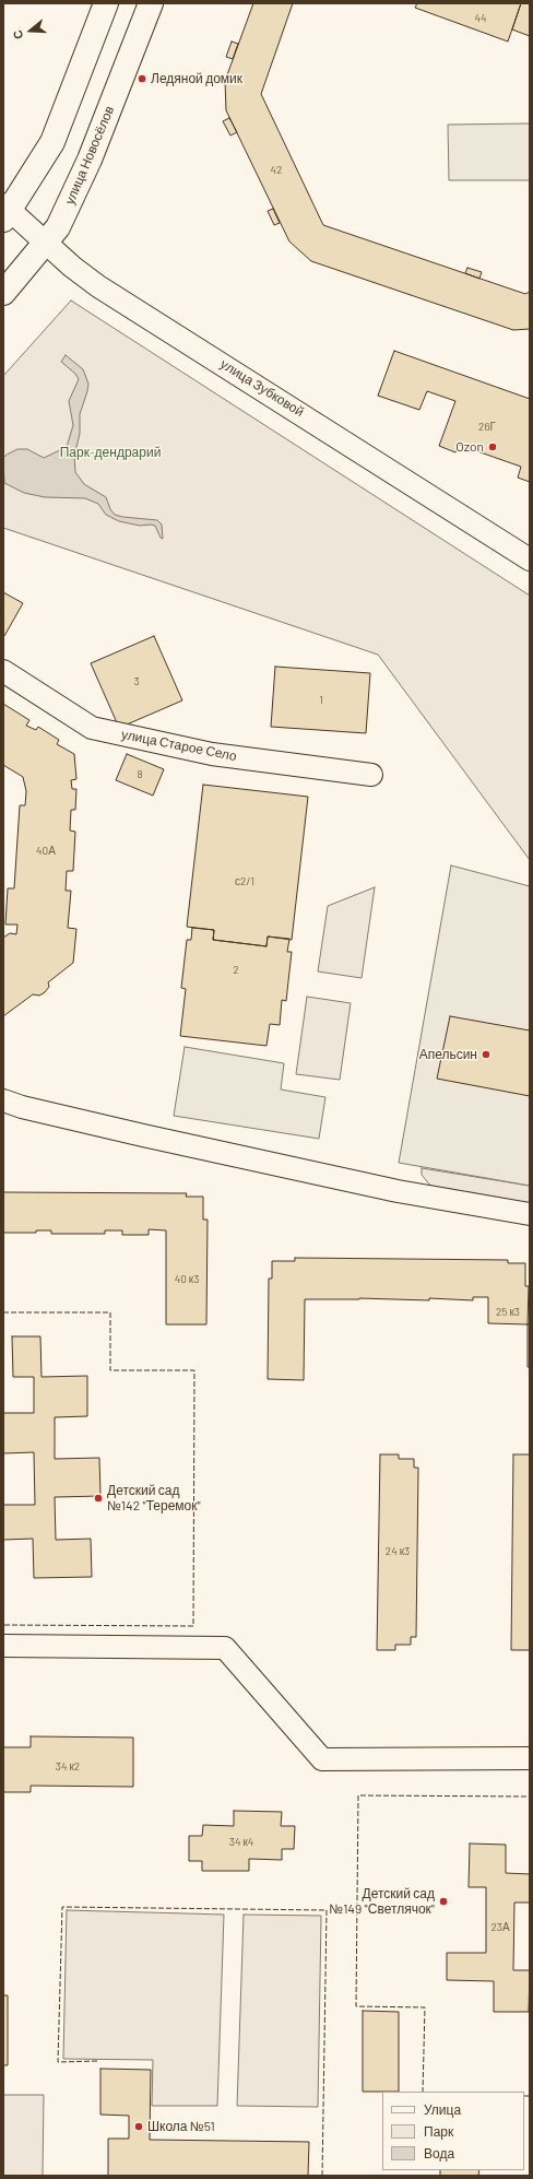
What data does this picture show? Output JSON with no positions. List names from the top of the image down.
{
  "streets": {
    "main road": ["улица Новосёлов"],
    "street": ["улица Зубковой", "улица Старое Село"]
  },
  "crossings": [
    ["улица Новосёлов", "улица Зубковой"]
  ],
  "parks": ["Парк-дендрарий"],
  "places": [
    "Ледяной домик",
    "Ozon",
    "Апельсин",
    "Детский сад №142 \"Теремок\"",
    "Детский сад №149 \"Светлячок\"",
    "Школа №51"
  ],
  "house_numbers": [
    "44",
    "42",
    "26Г",
    "3",
    "1",
    "8",
    "40А",
    "с2/1",
    "2",
    "40 к3",
    "25 к3",
    "24 к3",
    "34 к2",
    "34 к4",
    "23А"
  ],
  "legend": ["Улица", "Парк", "Вода"],
  "north": "left"
}
